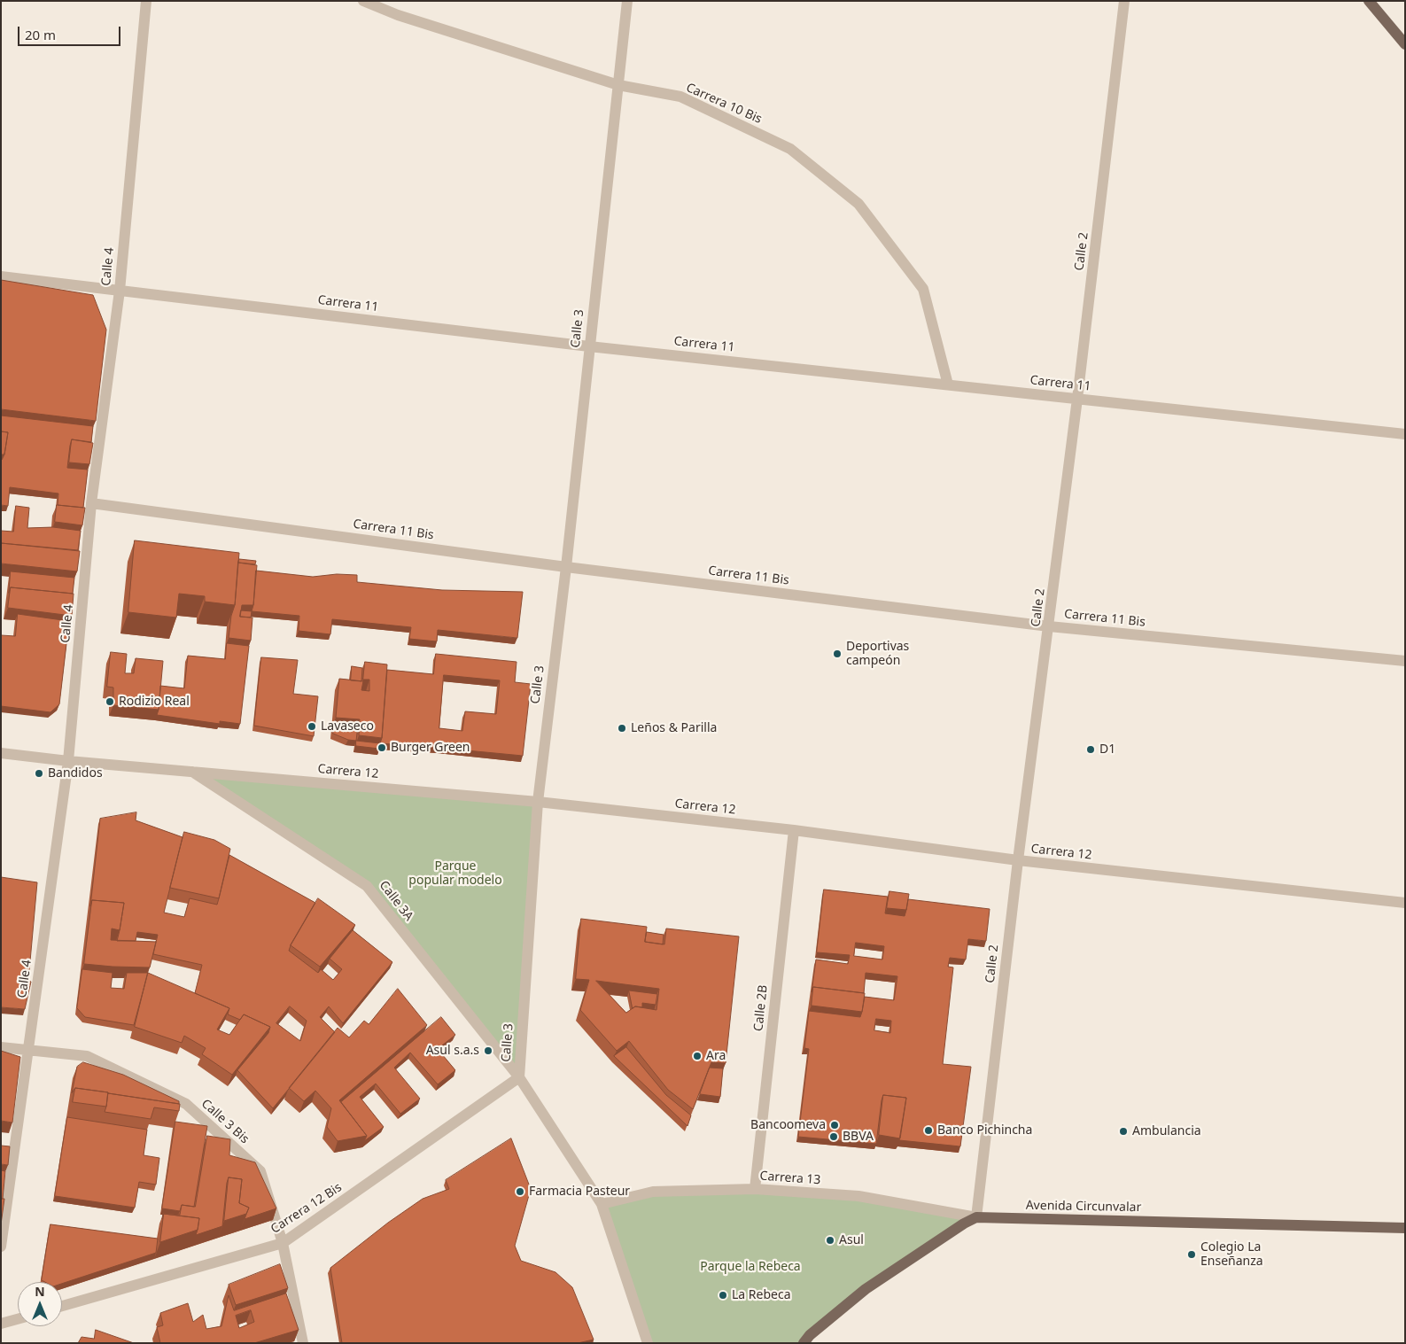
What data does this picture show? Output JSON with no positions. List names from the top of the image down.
{
  "streets": {
    "main road": ["Avenida Circunvalar"],
    "street": [
      "Carrera 10 Bis",
      "Calle 2",
      "Calle 4",
      "Carrera 11",
      "Calle 3",
      "Carrera 11 Bis",
      "Carrera 12",
      "Calle 3A",
      "Calle 2B",
      "Calle 3 Bis",
      "Carrera 13",
      "Carrera 12 Bis"
    ]
  },
  "crossings": [
    ["Carrera 10 Bis", "Carrera 11"],
    ["Carrera 10 Bis", "Calle 3"],
    ["Calle 2", "Carrera 11"],
    ["Calle 2", "Carrera 11 Bis"],
    ["Calle 2", "Carrera 12"],
    ["Calle 2", "Carrera 13"],
    ["Calle 2", "Avenida Circunvalar"],
    ["Calle 4", "Carrera 11"],
    ["Calle 4", "Carrera 11 Bis"],
    ["Calle 4", "Carrera 12"],
    ["Calle 4", "Calle 3 Bis"],
    ["Carrera 11", "Calle 3"],
    ["Calle 3", "Carrera 11 Bis"],
    ["Calle 3", "Carrera 12"],
    ["Calle 3", "Calle 3A"],
    ["Calle 3", "Carrera 13"],
    ["Calle 3", "Carrera 12 Bis"],
    ["Carrera 12", "Calle 3A"],
    ["Carrera 12", "Calle 2B"],
    ["Calle 3A", "Carrera 12 Bis"],
    ["Calle 2B", "Carrera 13"],
    ["Calle 3 Bis", "Carrera 12 Bis"],
    ["Carrera 13", "Avenida Circunvalar"]
  ],
  "parks": ["Parque popular modelo", "Parque la Rebeca"],
  "places": [
    "Deportivas campeón",
    "Rodizio Real",
    "Lavaseco",
    "Leños & Parilla",
    "Burger Green",
    "D1",
    "Bandidos",
    "Asul s.a.s",
    "Ara",
    "Bancoomeva",
    "Banco Pichincha",
    "Ambulancia",
    "BBVA",
    "Farmacia Pasteur",
    "Asul",
    "Colegio La Enseñanza",
    "La Rebeca"
  ],
  "scale_bar": "20 m",
  "north": "top"
}
